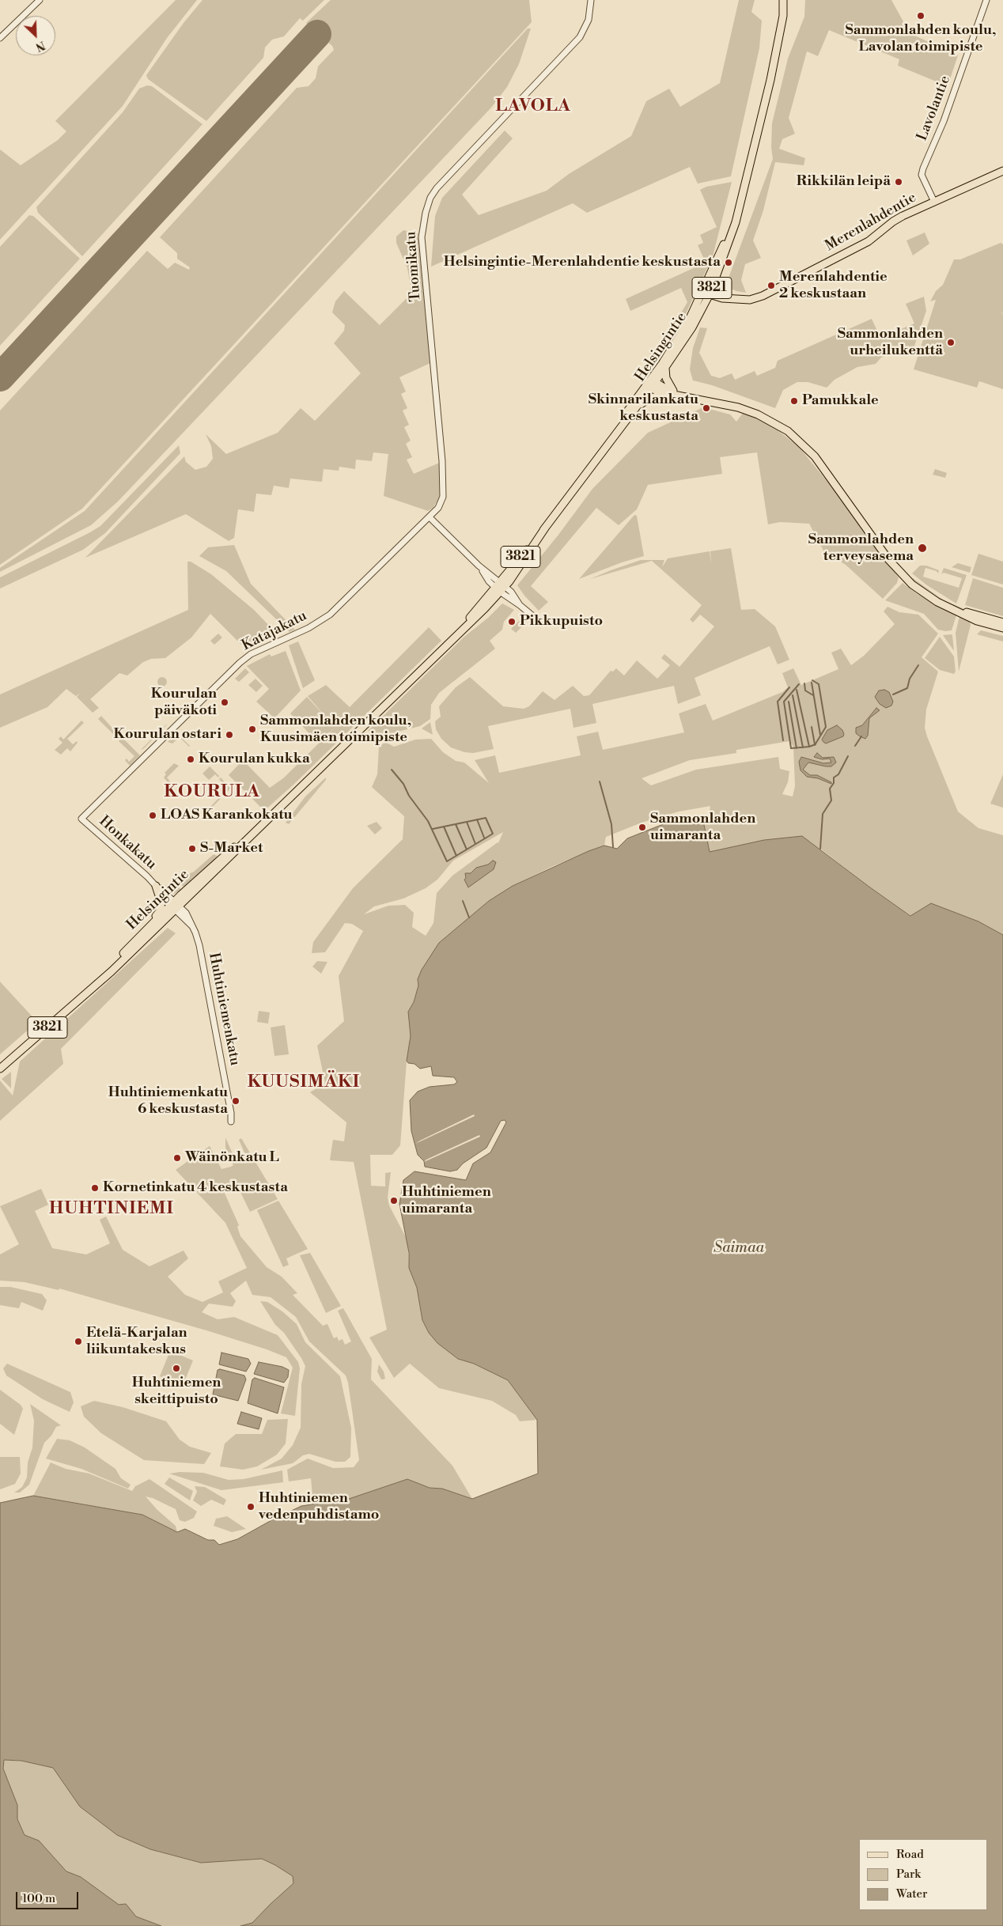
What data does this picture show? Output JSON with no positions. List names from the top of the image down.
{
  "streets": {
    "main road": ["Merenlahdentie", "3821", "Helsingintie"],
    "street": [
      "Lavolantie",
      "Tuomikatu",
      "Katajakatu",
      "Honkakatu",
      "Huhtiniemenkatu"
    ]
  },
  "crossings": [
    ["Lavolantie", "Merenlahdentie"],
    ["Merenlahdentie", "Helsingintie"],
    ["Tuomikatu", "Katajakatu"],
    ["Helsingintie", "Honkakatu"],
    ["Helsingintie", "Huhtiniemenkatu"],
    ["Katajakatu", "Honkakatu"],
    ["Honkakatu", "Huhtiniemenkatu"]
  ],
  "districts": [
    "LAVOLA",
    "KOURULA",
    "KUUSIMÄKI",
    "HUHTINIEMI"
  ],
  "water": ["Saimaa"],
  "places": [
    "Sammonlahden koulu, Lavolan toimipiste",
    "Rikkilän leipä",
    "Helsingintie-Merenlahdentie keskustasta",
    "Merenlahdentie 2 keskustaan",
    "Sammonlahden urheilukenttä",
    "Pamukkale",
    "Skinnarilankatu keskustasta",
    "Sammonlahden terveysasema",
    "Pikkupuisto",
    "Kourulan päiväkoti",
    "Sammonlahden koulu, Kuusimäen toimipiste",
    "Kourulan ostari",
    "Kourulan kukka",
    "LOAS Karankokatu",
    "Sammonlahden uimaranta",
    "S-Market",
    "Huhtiniemenkatu 6 keskustasta",
    "Wäinönkatu L",
    "Kornetinkatu 4 keskustasta",
    "Huhtiniemen uimaranta",
    "Etelä-Karjalan liikuntakeskus",
    "Huhtiniemen skeittipuisto",
    "Huhtiniemen vedenpuhdistamo"
  ],
  "legend": ["Road", "Park", "Water"],
  "scale_bar": "100 m",
  "north": "bottom right"
}
